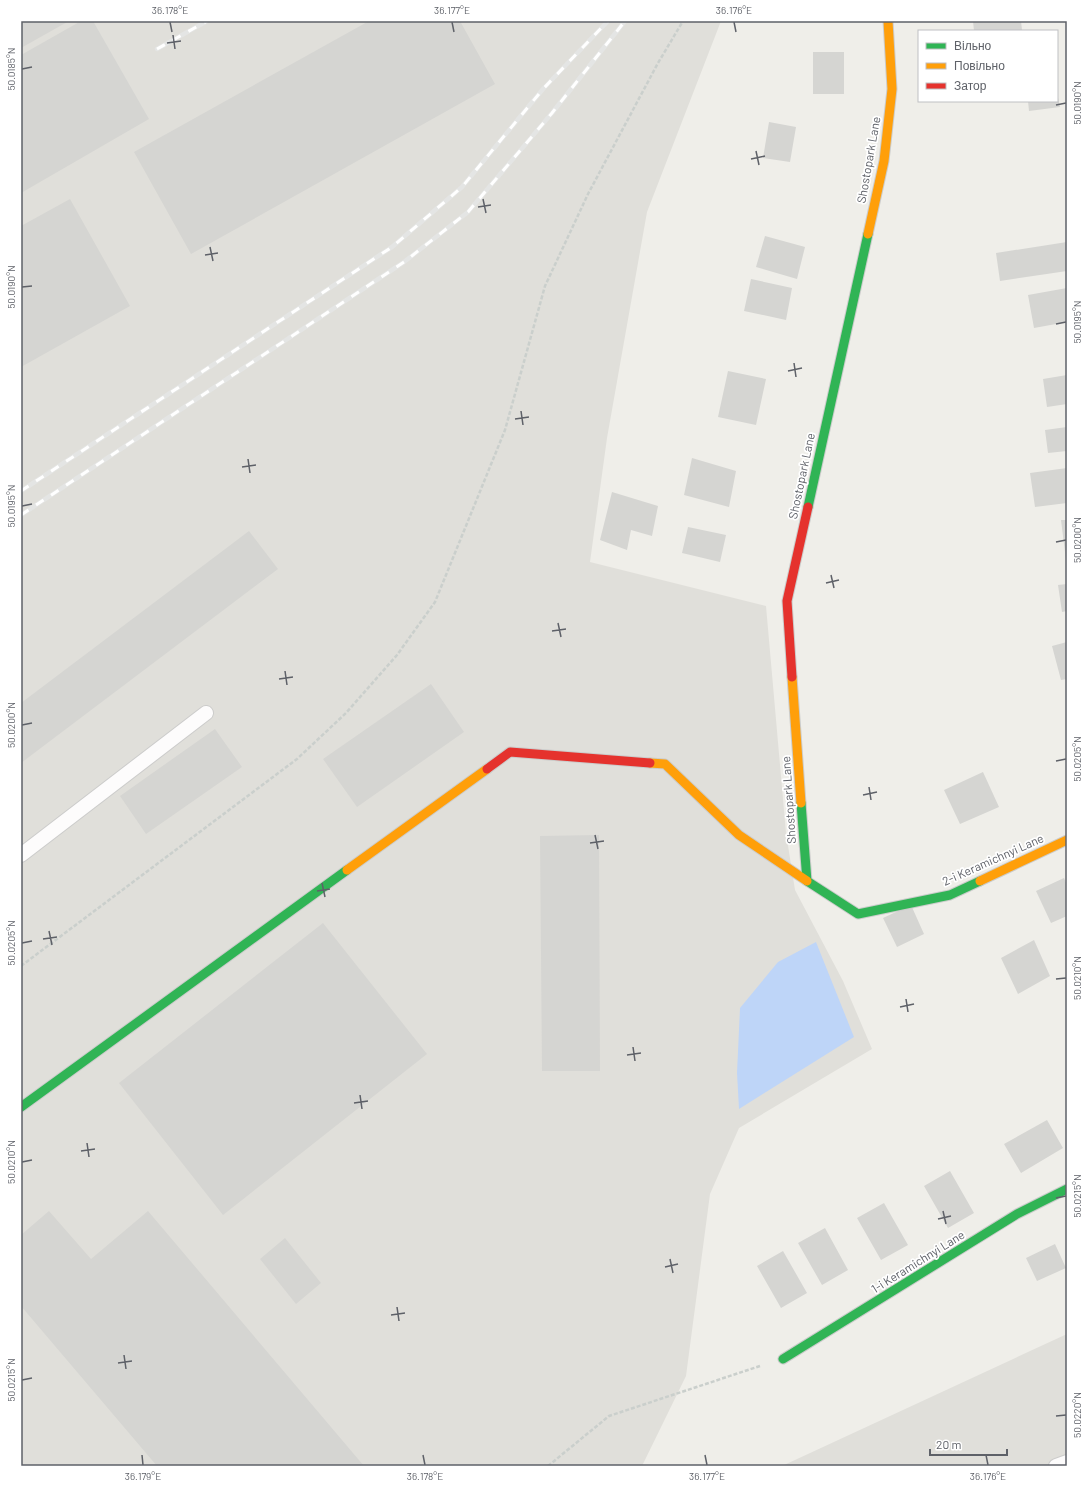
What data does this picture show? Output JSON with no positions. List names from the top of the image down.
{
  "streets": {
    "street": ["Shostopark Lane", "2-i Keramichnyi Lane", "1-i Keramichnyi Lane"]
  },
  "crossings": [
    ["Shostopark Lane", "2-i Keramichnyi Lane"]
  ],
  "legend": ["Вільно", "Повільно", "Затор"],
  "scale_bar": "20 m",
  "coordinates": [
    "36.178°E",
    "36.177°E",
    "36.176°E",
    "50.0185°N",
    "50.0190°N",
    "50.0195°N",
    "50.0200°N",
    "50.0205°N",
    "50.0210°N",
    "50.0215°N",
    "50.0220°N",
    "36.179°E"
  ]
}
